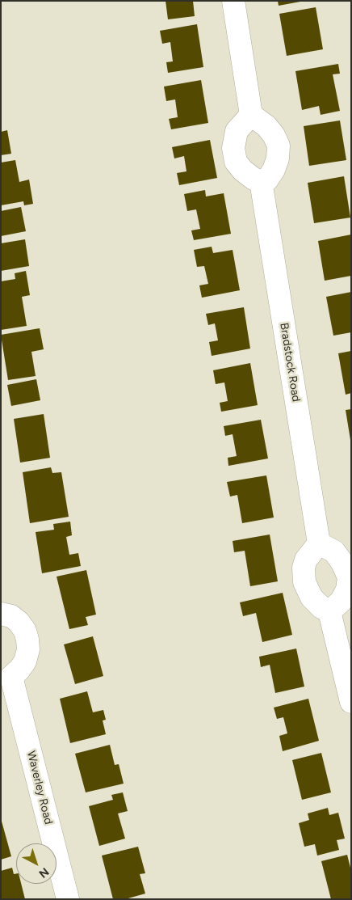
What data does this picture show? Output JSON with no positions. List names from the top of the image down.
{
  "streets": {
    "street": ["Bradstock Road", "Waverley Road"]
  },
  "north": "bottom right"
}
